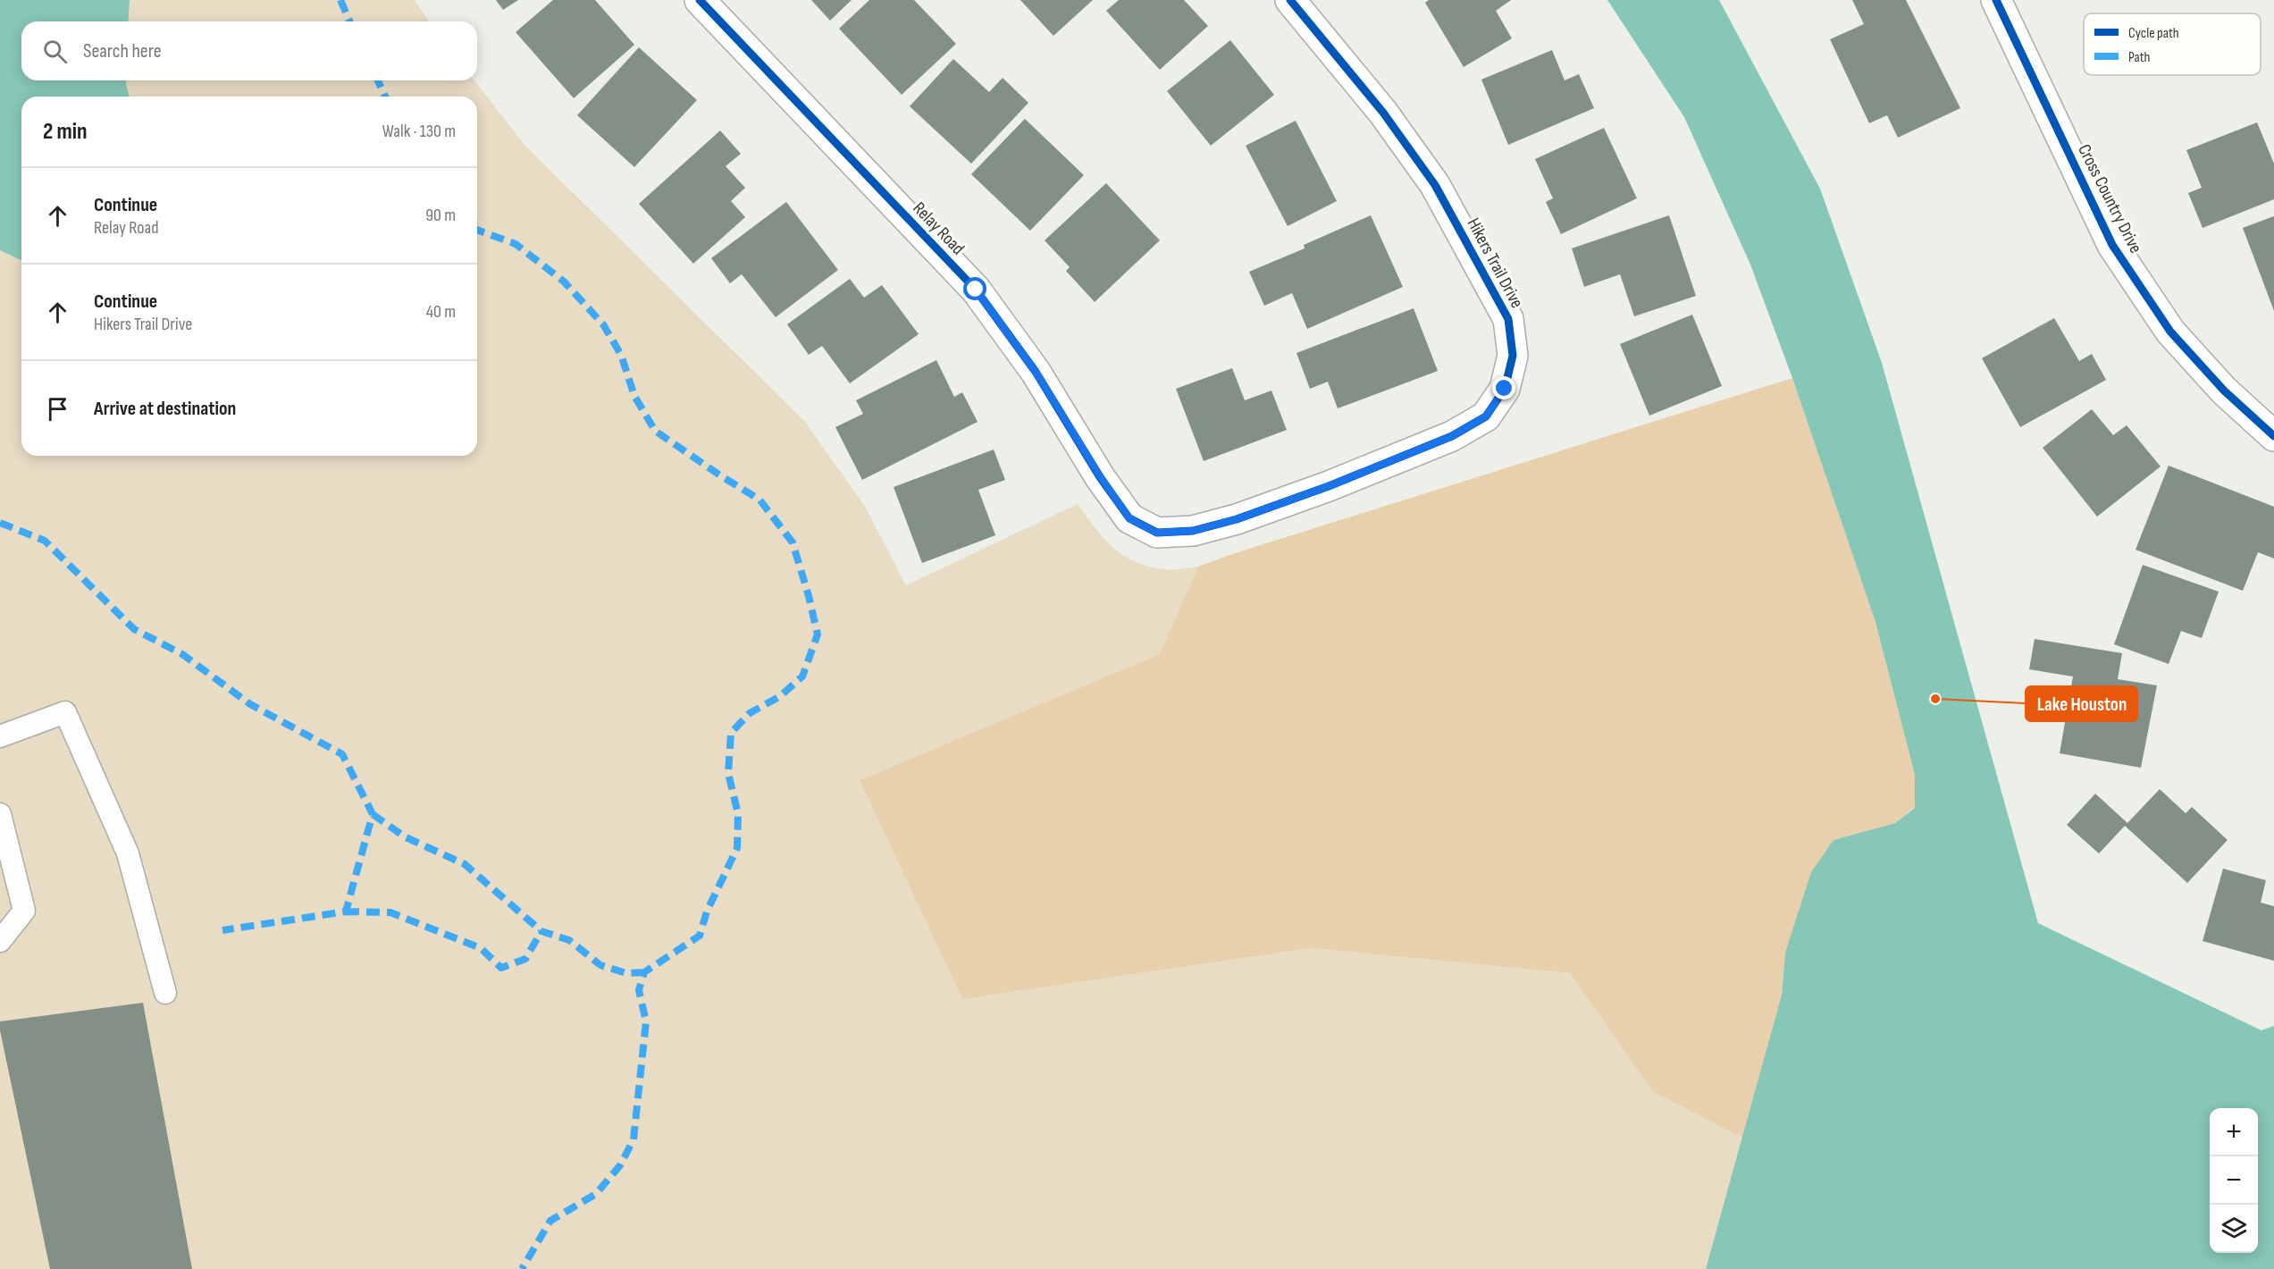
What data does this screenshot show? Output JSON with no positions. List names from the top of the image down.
{
  "streets": {
    "street": ["Cross Country Drive", "Relay Road", "Hikers Trail Drive"]
  },
  "crossings": [
    ["Relay Road", "Hikers Trail Drive"]
  ],
  "places": ["Lake Houston"],
  "legend": ["Cycle path", "Path"],
  "page": {
    "search": "Search here",
    "heading": ["2 min", "Walk · 130 m"],
    "list": [
      ["Continue", "Relay Road", "90 m"],
      ["Continue", "Hikers Trail Drive", "40 m"],
      "Arrive at destination"
    ],
    "map_buttons": ["+", "−"]
  }
}
